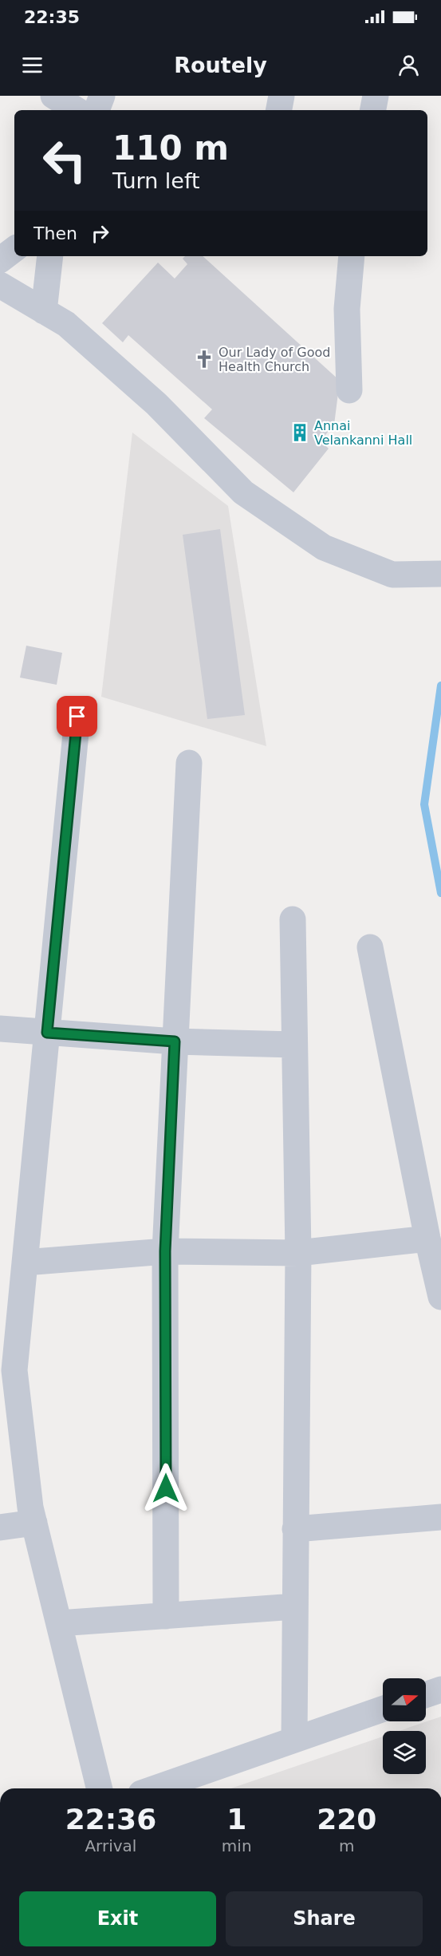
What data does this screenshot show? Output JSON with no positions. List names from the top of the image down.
{
  "places": {
    "church": ["Our Lady of Good Health Church"],
    "building": ["Annai Velankanni Hall"]
  },
  "north": "right",
  "page": {
    "status": "22:35",
    "header": "Routely",
    "turn": ["110 m", "Turn left"],
    "then": "Then",
    "eta": [
      "22:36",
      "Arrival",
      "1",
      "min",
      "220",
      "m"
    ],
    "buttons": ["Exit", "Share"]
  }
}
